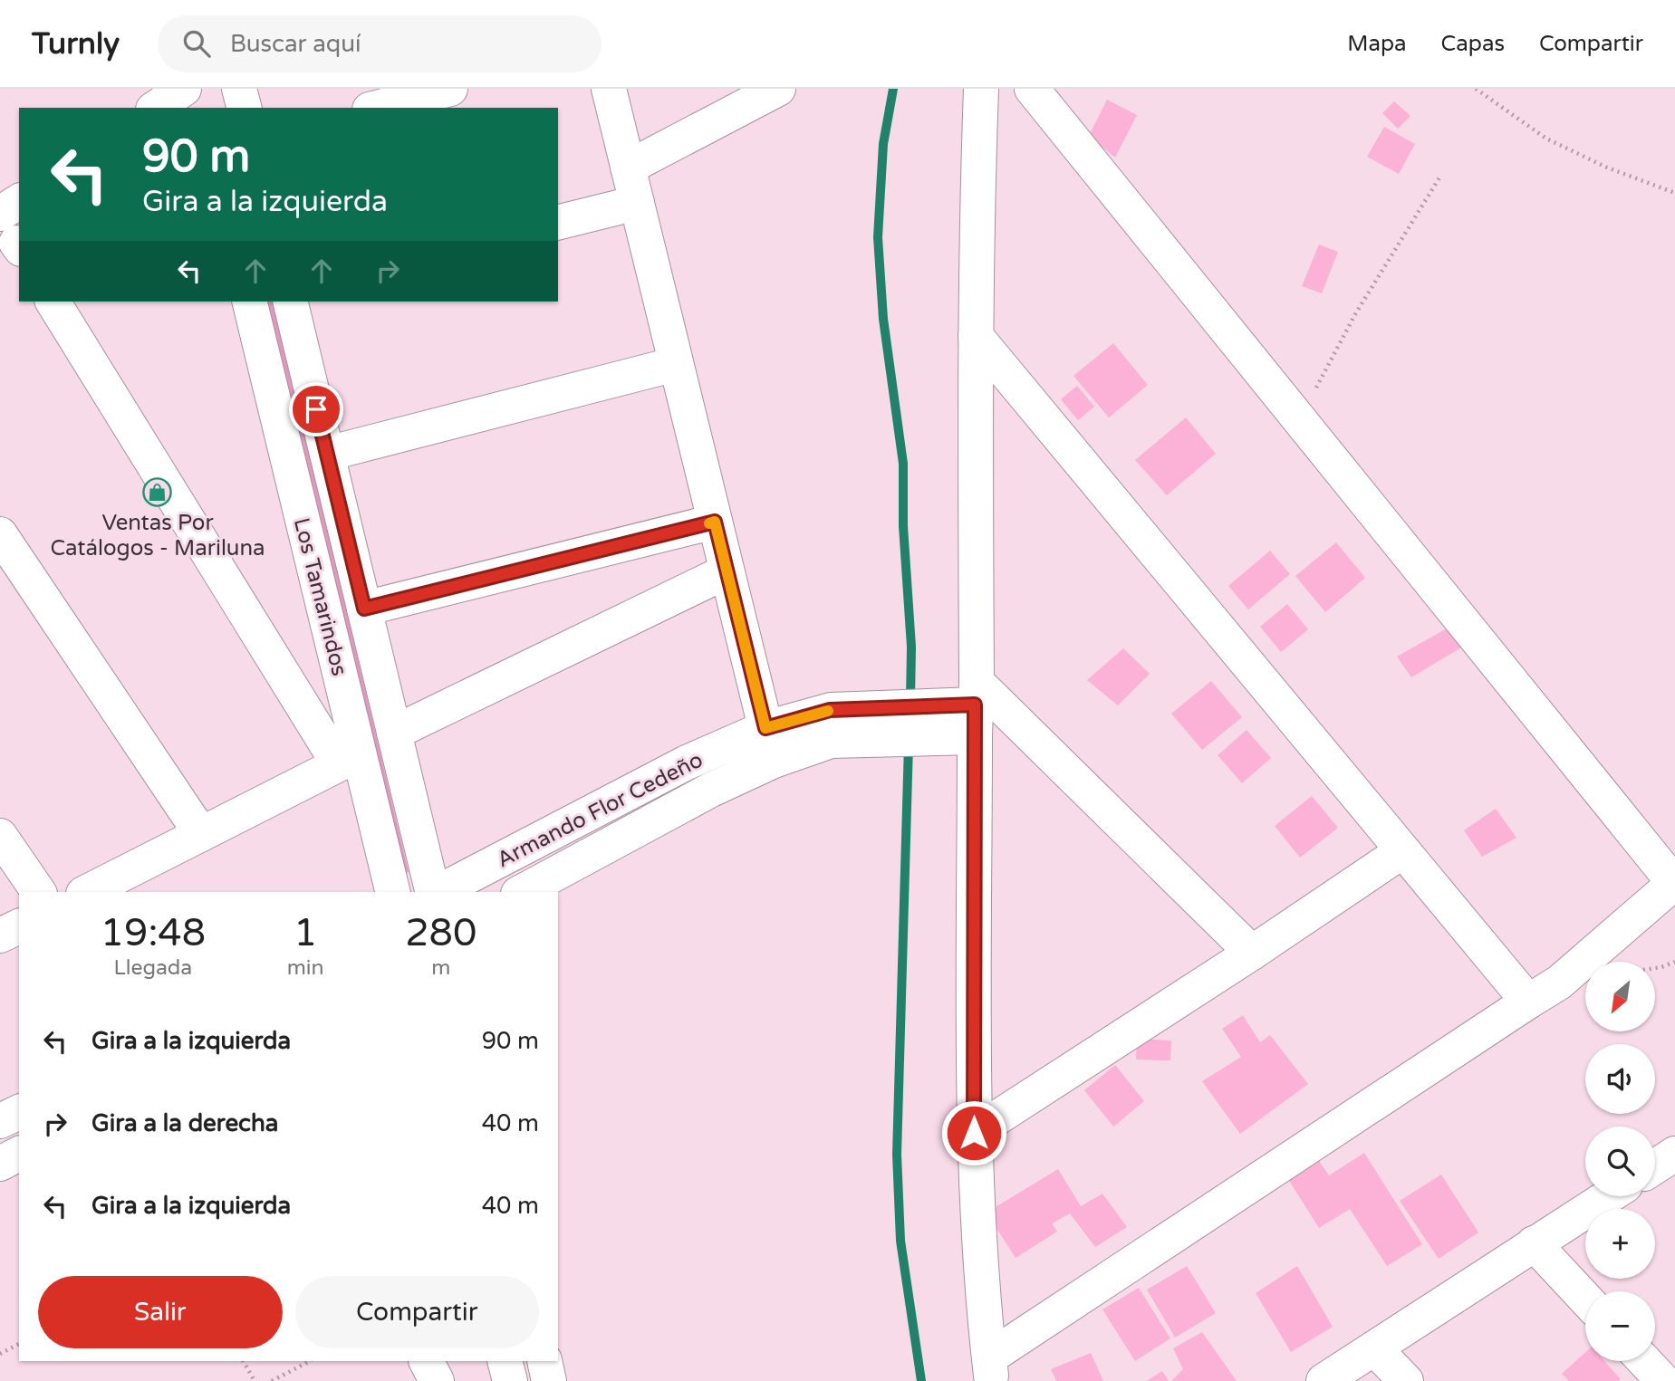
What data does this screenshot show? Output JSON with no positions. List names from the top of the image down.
{
  "streets": {
    "street": ["Los Tamarindos", "Armando Flor Cedeño"]
  },
  "places": {
    "shop": ["Ventas Por Catálogos - Mariluna"]
  },
  "north": "bottom left",
  "page": {
    "header": "Turnly",
    "search": "Buscar aquí",
    "nav": ["Mapa", "Capas", "Compartir"],
    "turn": ["90 m", "Gira a la izquierda"],
    "eta": [
      "19:48",
      "Llegada",
      "1",
      "min",
      "280",
      "m"
    ],
    "map_buttons": ["+", "−"],
    "list": [
      {
        "name": "Gira a la izquierda",
        "value": "90 m"
      },
      {
        "name": "Gira a la derecha",
        "value": "40 m"
      },
      {
        "name": "Gira a la izquierda",
        "value": "40 m"
      }
    ],
    "buttons": ["Salir", "Compartir"]
  }
}
